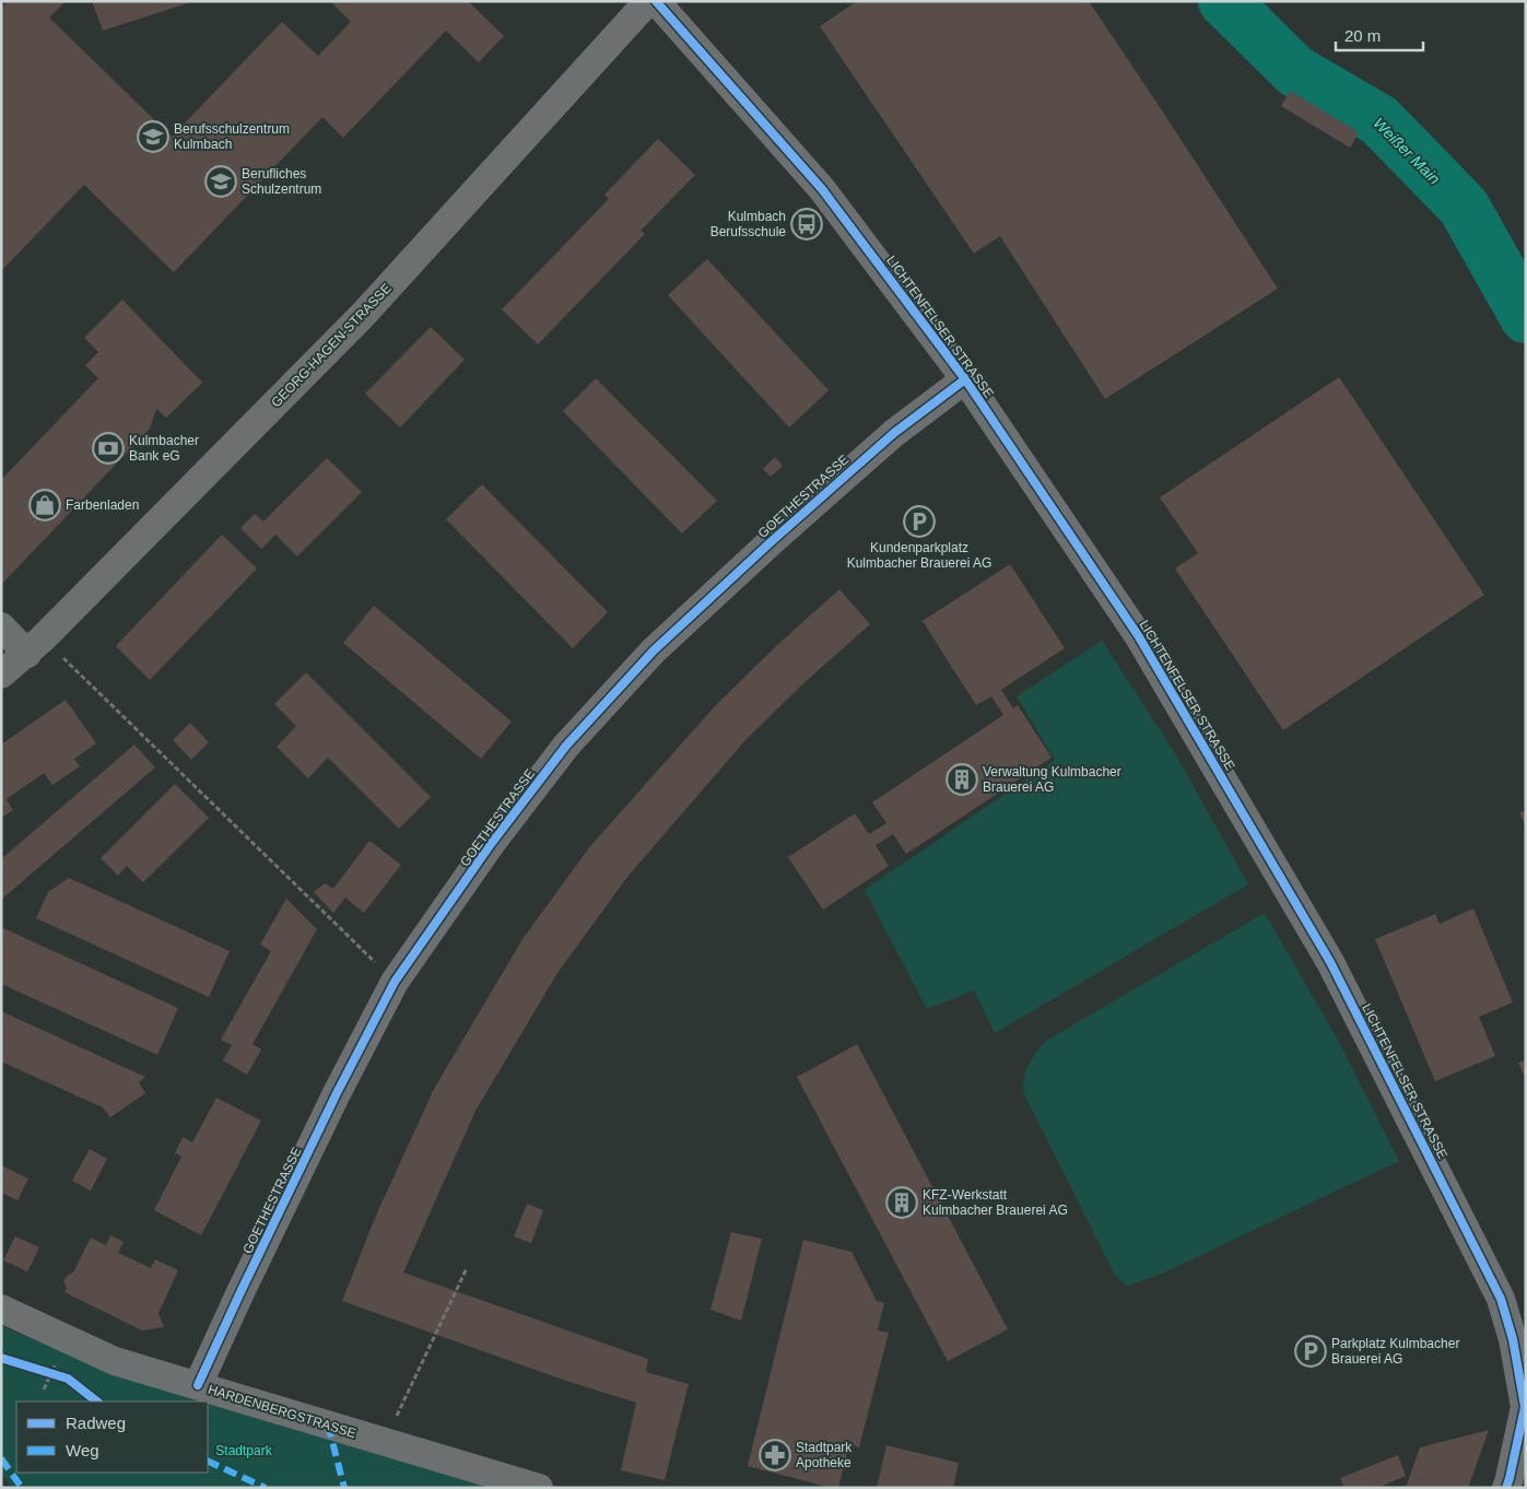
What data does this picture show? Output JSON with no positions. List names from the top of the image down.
{
  "streets": {
    "street": [
      "LICHTENFELSER STRASSE",
      "GEORG-HAGEN-STRASSE",
      "GOETHESTRASSE",
      "HARDENBERGSTRASSE"
    ]
  },
  "crossings": [
    ["LICHTENFELSER STRASSE", "GOETHESTRASSE"],
    ["GOETHESTRASSE", "HARDENBERGSTRASSE"]
  ],
  "water": ["Weißer Main"],
  "parks": ["Stadtpark"],
  "places": {
    "school or university": ["Berufsschulzentrum Kulmbach", "Berufliches Schulzentrum"],
    "bus stop": ["Kulmbach Berufsschule"],
    "bank": ["Kulmbacher Bank eG"],
    "shop": ["Farbenladen"],
    "parking": ["Kundenparkplatz Kulmbacher Brauerei AG", "Parkplatz Kulmbacher Brauerei AG"],
    "building": ["Verwaltung Kulmbacher Brauerei AG", "KFZ-Werkstatt Kulmbacher Brauerei AG"],
    "pharmacy": ["Stadtpark Apotheke"]
  },
  "legend": ["Radweg", "Weg"],
  "scale_bar": "20 m"
}
